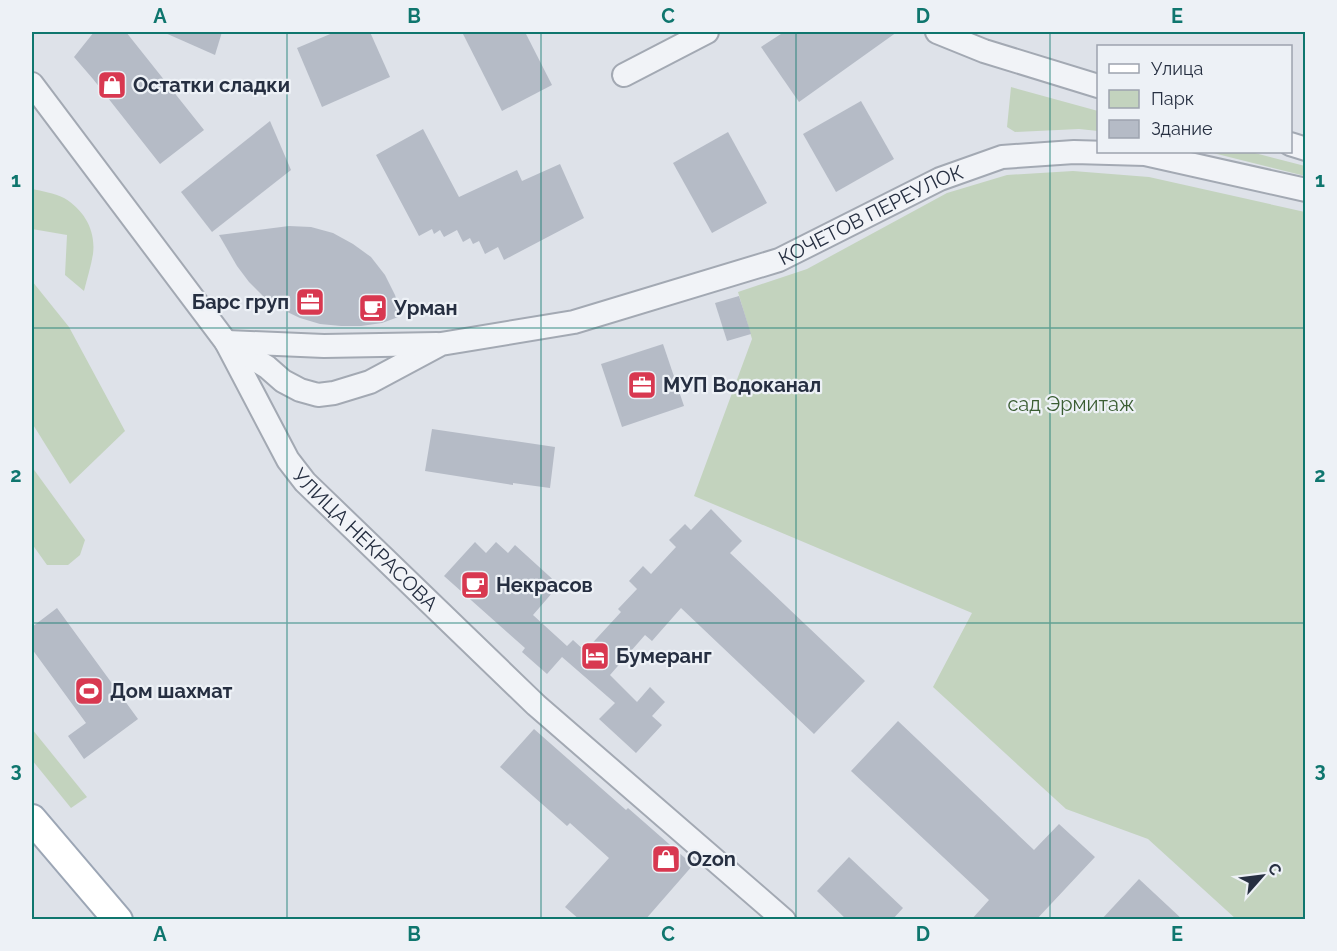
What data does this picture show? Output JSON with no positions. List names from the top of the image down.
{
  "streets": {
    "street": ["КОЧЕТОВ ПЕРЕУЛОК", "УЛИЦА НЕКРАСОВА"]
  },
  "crossings": [
    ["КОЧЕТОВ ПЕРЕУЛОК", "УЛИЦА НЕКРАСОВА"]
  ],
  "parks": ["сад Эрмитаж"],
  "places": {
    "shop": ["Остатки сладки", "Ozon"],
    "office": ["Барс груп", "МУП Водоканал"],
    "cafe": ["Урман", "Некрасов"],
    "hotel": ["Бумеранг"],
    "sports": ["Дом шахмат"]
  },
  "legend": ["Улица", "Парк", "Здание"],
  "north": "top right",
  "grid": {
    "columns": [
      "A",
      "B",
      "C",
      "D",
      "E"
    ],
    "rows": ["1", "2", "3"]
  }
}
